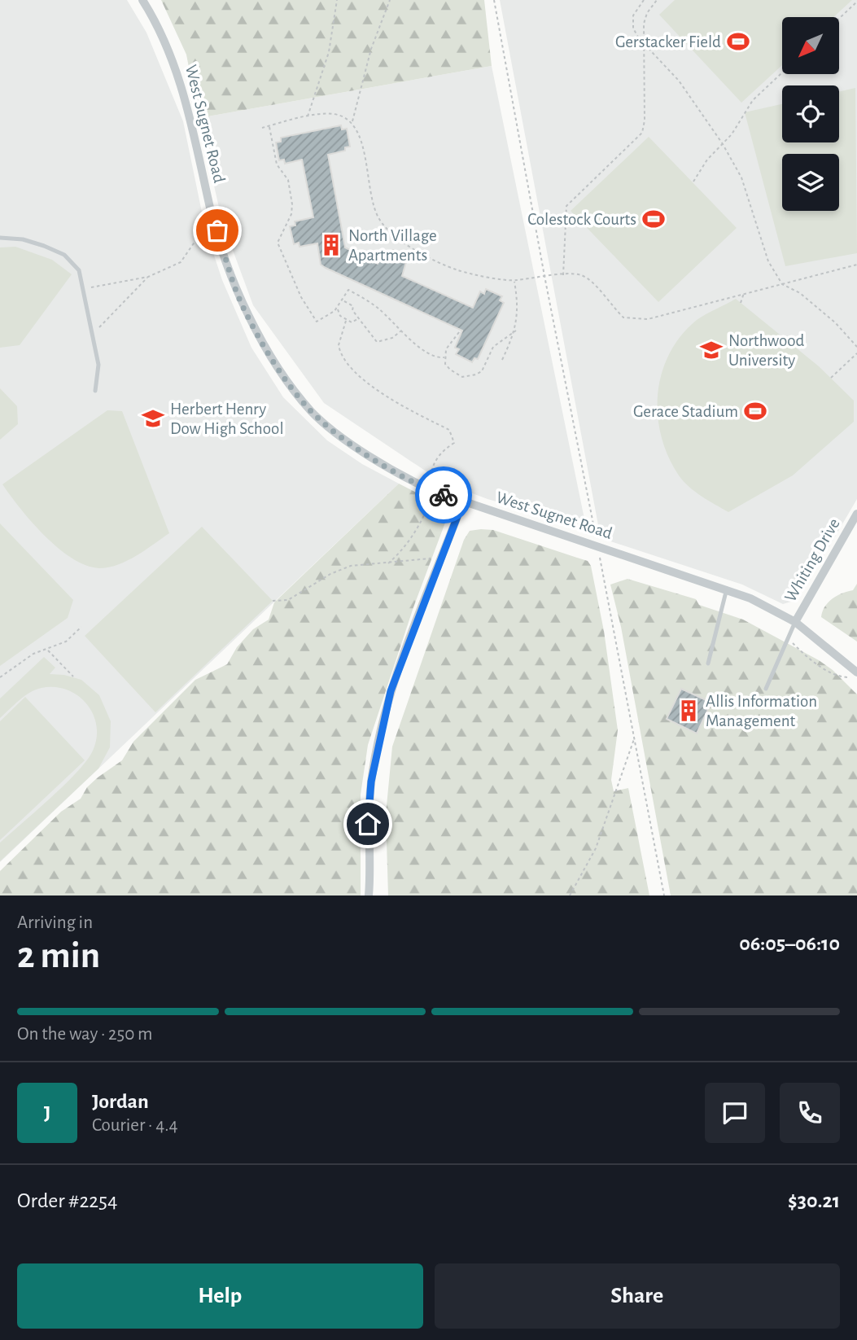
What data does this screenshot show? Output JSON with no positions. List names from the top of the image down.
{
  "streets": {
    "street": ["West Sugnet Road", "Whiting Drive"]
  },
  "crossings": [
    ["West Sugnet Road", "Whiting Drive"]
  ],
  "places": {
    "sports": ["Gerstacker Field", "Colestock Courts", "Gerace Stadium"],
    "building": ["North Village Apartments", "Allis Information Management"],
    "school or university": ["Northwood University", "Herbert Henry Dow High School"]
  },
  "north": "bottom left",
  "page": {
    "heading": ["2 min", "Arriving in", "06:05–06:10"],
    "panel": [
      "Jordan",
      "Courier · 4.4",
      "Order #2254",
      "$30.21"
    ],
    "bar": "On the way · 250 m",
    "round": "J",
    "buttons": ["Help", "Share"]
  }
}
